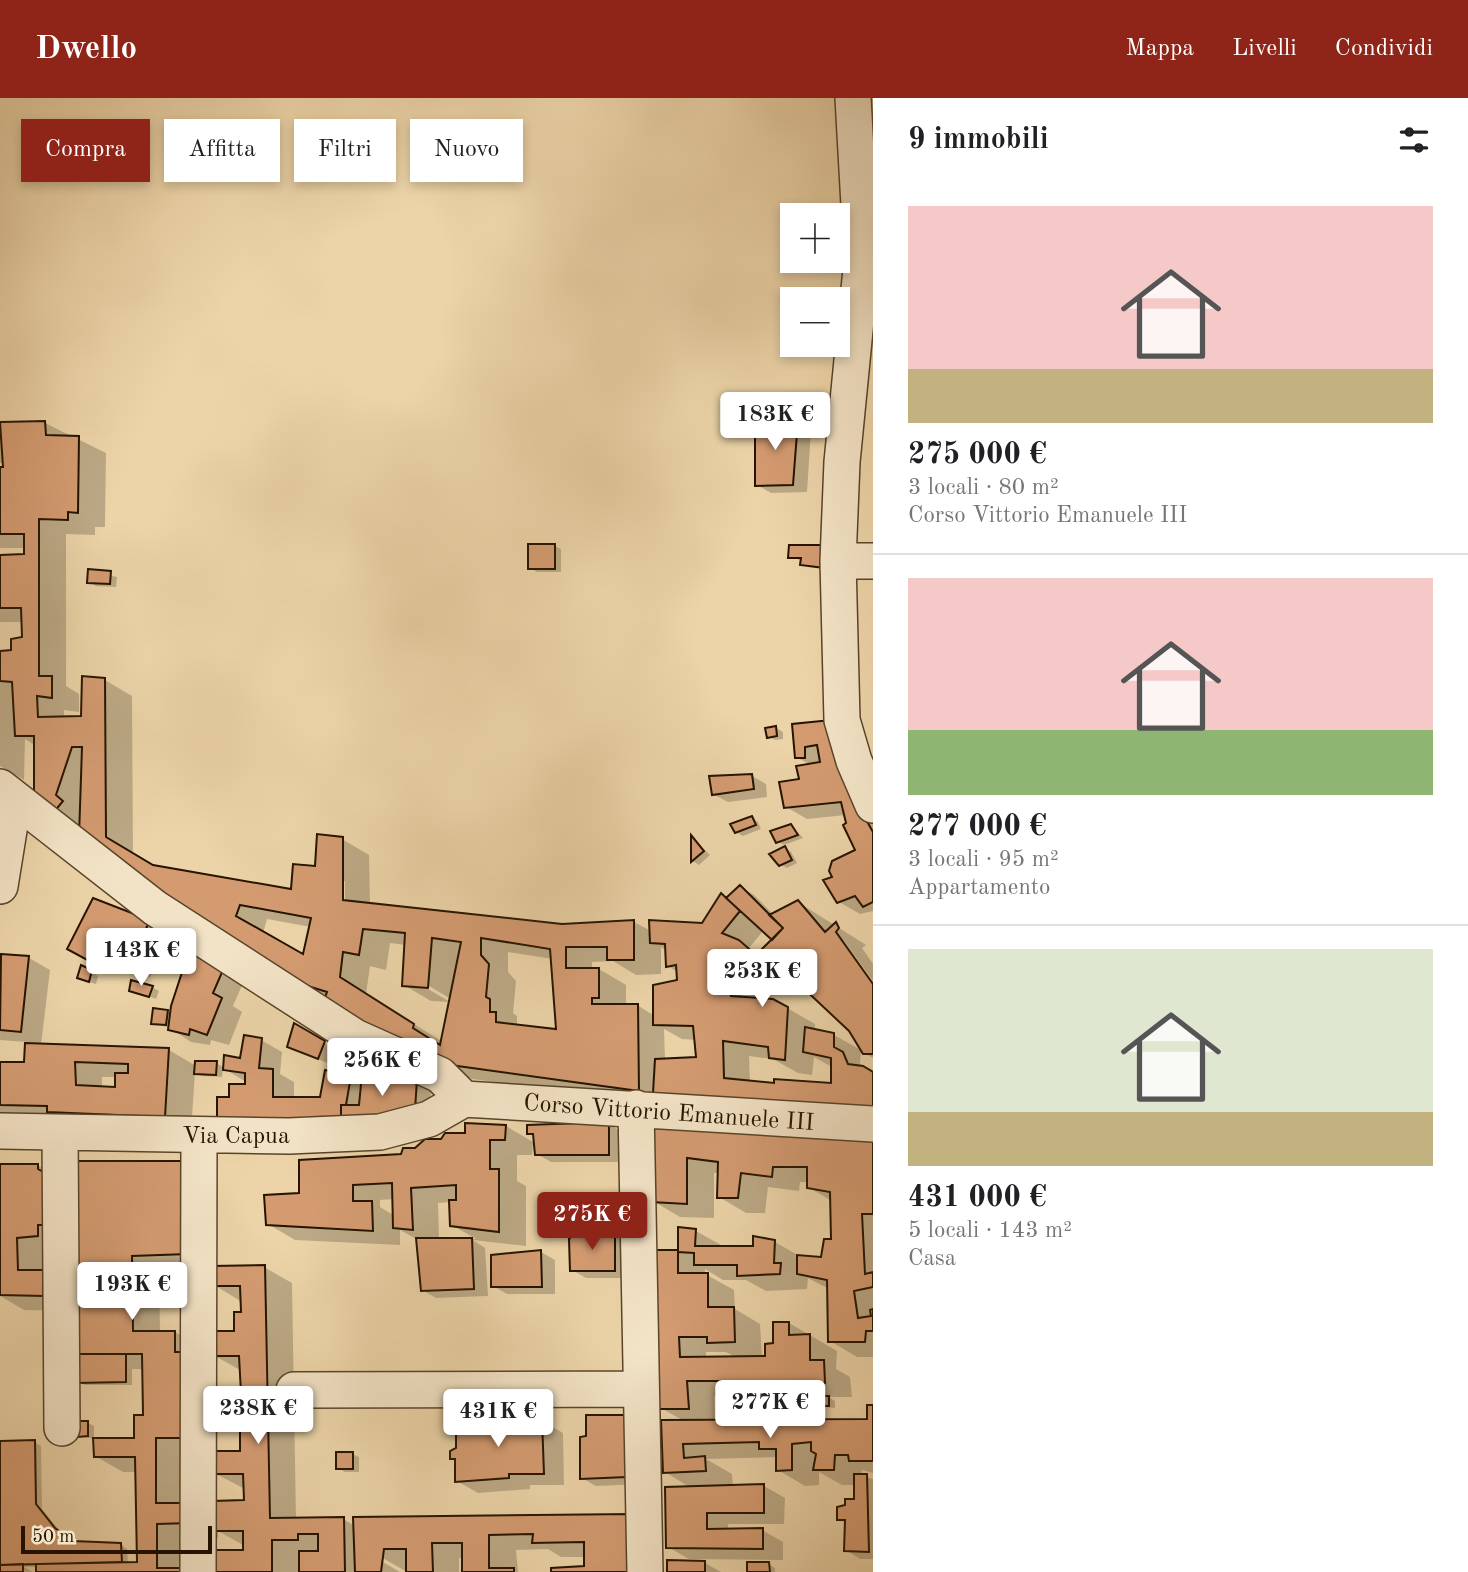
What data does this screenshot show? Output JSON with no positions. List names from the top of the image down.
{
  "streets": {
    "street": ["Corso Vittorio Emanuele III", "Via Capua"]
  },
  "crossings": [
    ["Corso Vittorio Emanuele III", "Via Capua"]
  ],
  "scale_bar": "50 m",
  "page": {
    "header": "Dwello",
    "nav": ["Mappa", "Livelli", "Condividi"],
    "heading": "9 immobili",
    "chip": [
      "Compra",
      "Affitta",
      "Filtri",
      "Nuovo"
    ],
    "list": [
      {
        "name": "275 000 €",
        "note": "3 locali · 80 m² · Corso Vittorio Emanuele III"
      },
      {
        "name": "277 000 €",
        "note": "3 locali · 95 m² · Appartamento"
      },
      {
        "name": "431 000 €",
        "note": "5 locali · 143 m² · Casa"
      }
    ],
    "map_buttons": ["+", "−"],
    "price": [
      "183K €",
      "143K €",
      "253K €",
      "256K €",
      "275K €",
      "193K €",
      "277K €",
      "238K €",
      "431K €"
    ],
    "scale": "50 m"
  }
}
